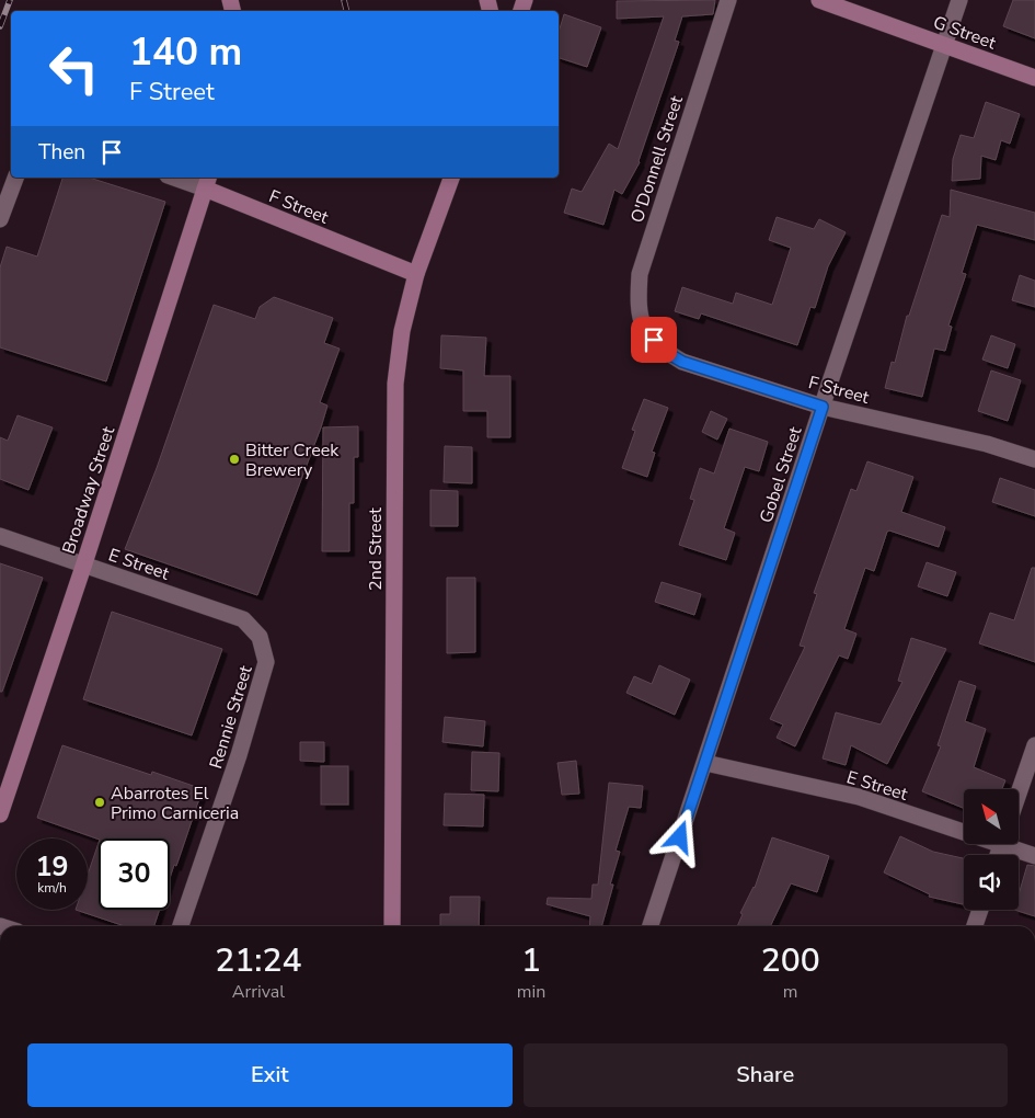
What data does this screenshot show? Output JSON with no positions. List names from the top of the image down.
{
  "streets": {
    "street": [
      "G Street",
      "O'Donnell Street",
      "F Street",
      "Gobel Street",
      "Broadway Street",
      "2nd Street",
      "E Street",
      "Rennie Street"
    ]
  },
  "crossings": [
    ["G Street", "Gobel Street"],
    ["O'Donnell Street", "F Street"],
    ["F Street", "Gobel Street"],
    ["F Street", "Broadway Street"],
    ["F Street", "2nd Street"],
    ["Gobel Street", "E Street"],
    ["Broadway Street", "E Street"],
    ["E Street", "Rennie Street"]
  ],
  "places": ["Bitter Creek Brewery", "Abarrotes El Primo Carniceria"],
  "north": "top left",
  "page": {
    "turn": ["140 m", "F Street"],
    "then": "Then",
    "speed": "19 km/h",
    "limit": "30",
    "eta": [
      "21:24",
      "Arrival",
      "1",
      "min",
      "200",
      "m"
    ],
    "buttons": ["Exit", "Share"]
  }
}
